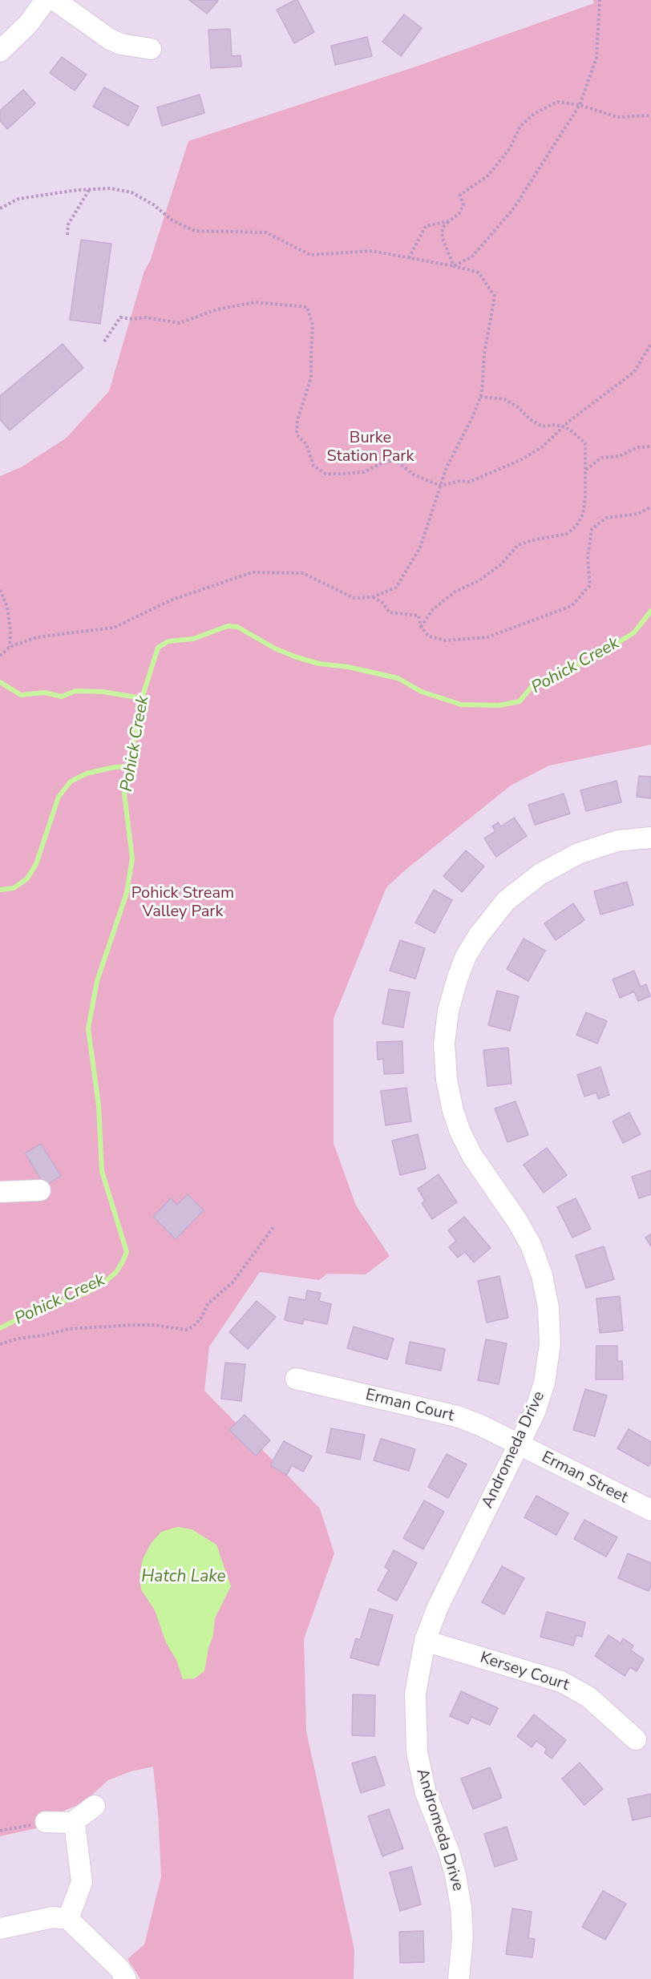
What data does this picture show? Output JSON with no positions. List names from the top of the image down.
{
  "streets": {
    "street": [
      "Erman Court",
      "Andromeda Drive",
      "Erman Street",
      "Kersey Court"
    ]
  },
  "crossings": [
    ["Erman Court", "Andromeda Drive"],
    ["Erman Court", "Erman Street"],
    ["Andromeda Drive", "Erman Street"],
    ["Andromeda Drive", "Kersey Court"]
  ],
  "water": ["Pohick Creek", "Hatch Lake"],
  "parks": ["Burke Station Park", "Pohick Stream Valley Park"]
}
